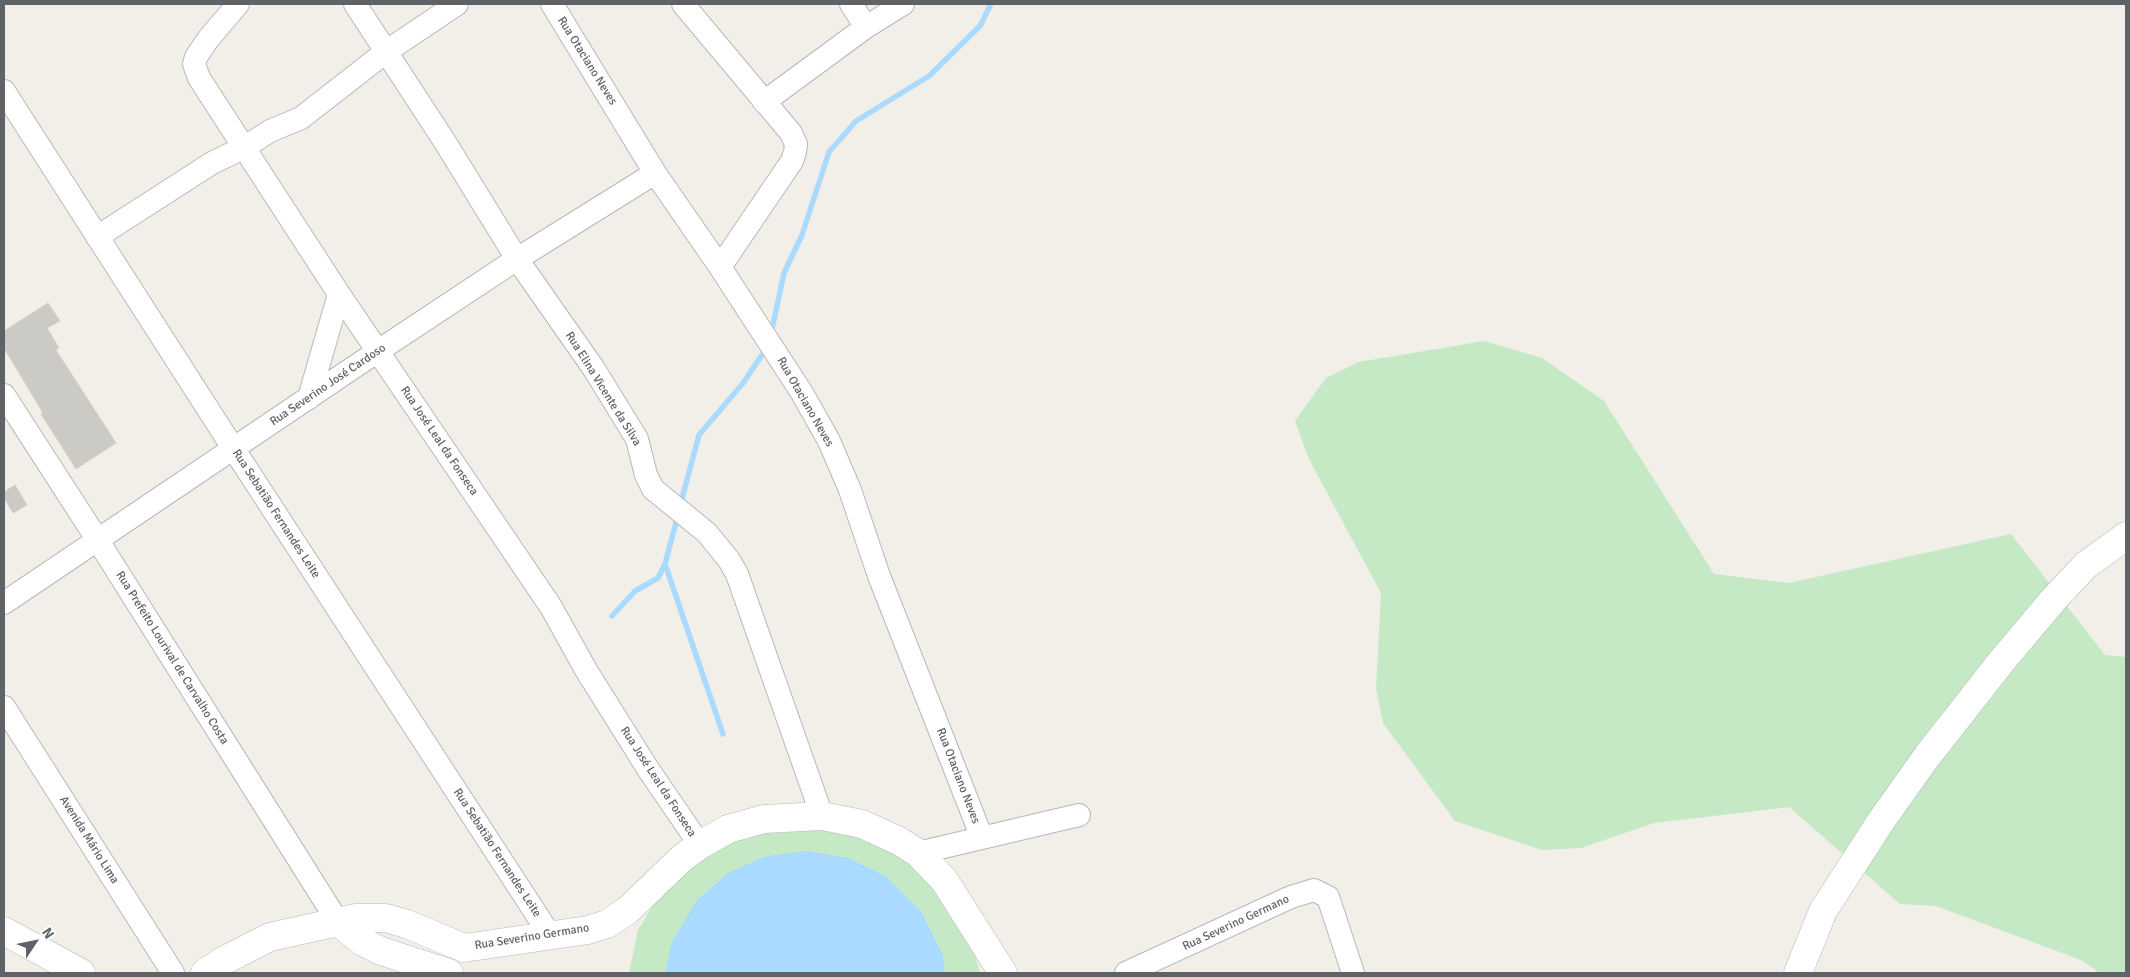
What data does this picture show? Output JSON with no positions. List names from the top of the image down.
{
  "streets": {
    "street": [
      "Rua Otaciano Neves",
      "Rua Severino José Cardoso",
      "Rua Elina Vicente da Silva",
      "Rua José Leal da Fonseca",
      "Rua Sebatião Fernandes Leite",
      "Rua Prefeito Lourival de Carvalho Costa",
      "Avenida Mário Lima",
      "Rua Severino Germano"
    ]
  },
  "crossings": [
    ["Rua Otaciano Neves", "Rua Severino José Cardoso"],
    ["Rua Severino José Cardoso", "Rua Elina Vicente da Silva"],
    ["Rua Severino José Cardoso", "Rua José Leal da Fonseca"],
    ["Rua Severino José Cardoso", "Rua Sebatião Fernandes Leite"],
    ["Rua Severino José Cardoso", "Rua Prefeito Lourival de Carvalho Costa"],
    ["Rua Elina Vicente da Silva", "Rua Severino Germano"],
    ["Rua José Leal da Fonseca", "Rua Severino Germano"],
    ["Rua Sebatião Fernandes Leite", "Rua Severino Germano"]
  ],
  "north": "top right"
}
